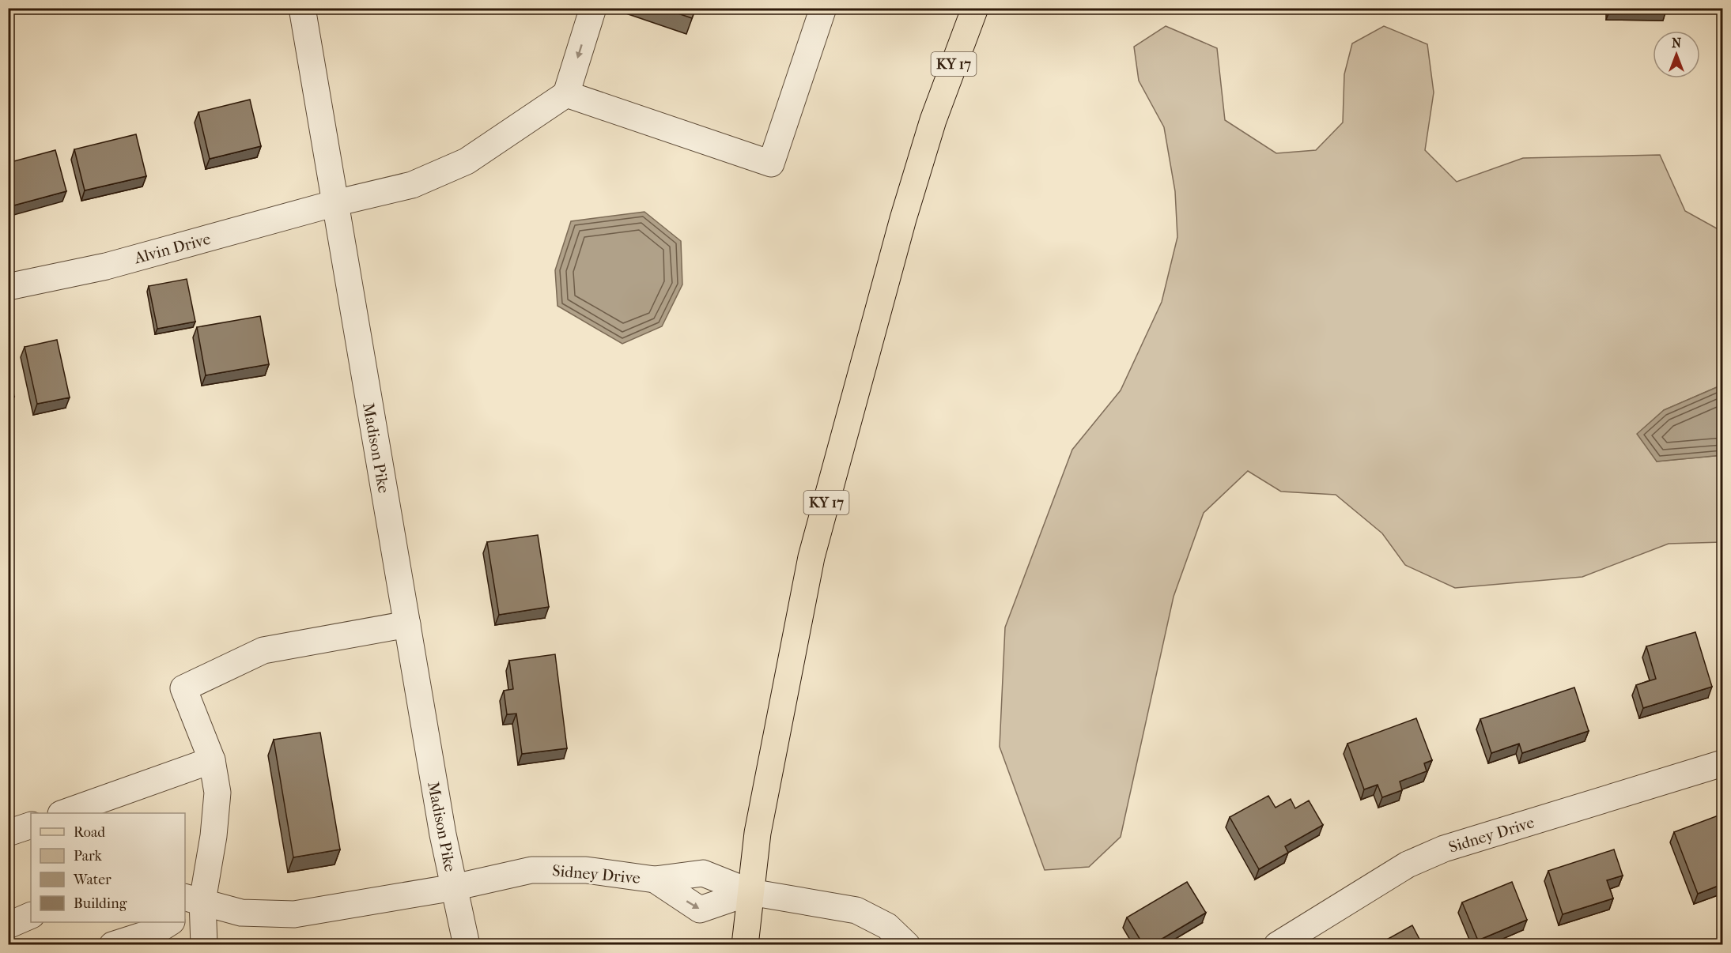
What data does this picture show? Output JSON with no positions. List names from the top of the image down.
{
  "streets": {
    "main road": ["KY 17"],
    "street": ["Alvin Drive", "Madison Pike", "Sidney Drive"]
  },
  "crossings": [
    ["KY 17", "Sidney Drive"],
    ["Alvin Drive", "Madison Pike"],
    ["Madison Pike", "Sidney Drive"]
  ],
  "legend": [
    "Road",
    "Park",
    "Water",
    "Building"
  ],
  "north": "top"
}
